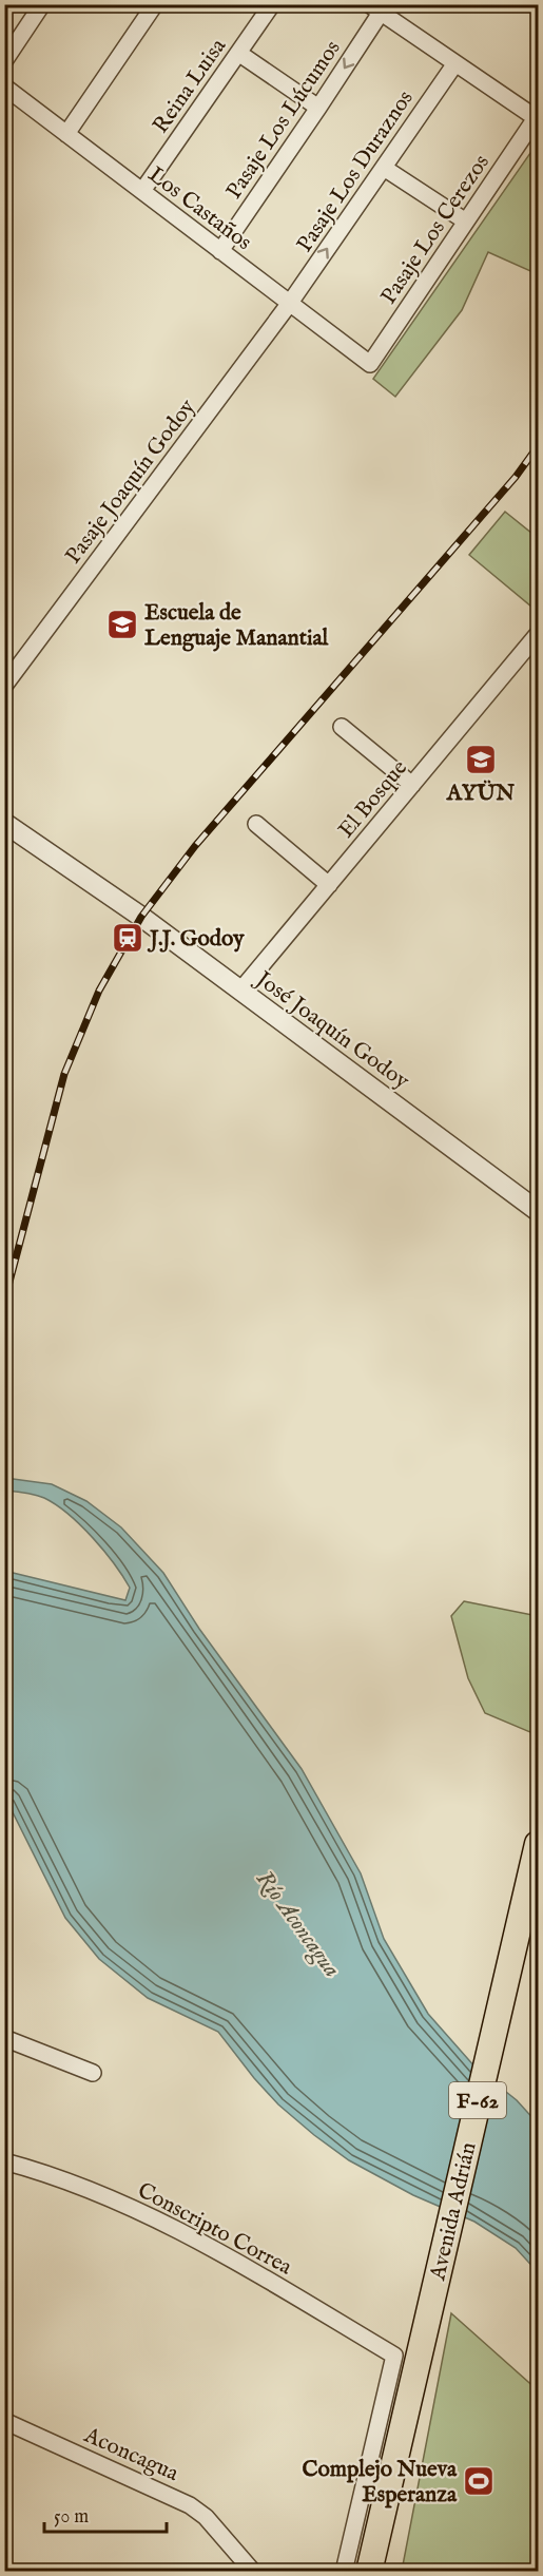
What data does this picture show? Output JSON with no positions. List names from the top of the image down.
{
  "streets": {
    "main road": ["F-62", "Avenida Adrián"],
    "street": [
      "Reina Luisa",
      "Pasaje Los Lúcumos",
      "Pasaje Los Duraznos",
      "Los Castaños",
      "Pasaje Los Cerezos",
      "Pasaje Joaquín Godoy",
      "El Bosque",
      "José Joaquín Godoy",
      "Conscripto Correa",
      "Aconcagua"
    ]
  },
  "crossings": [
    ["Reina Luisa", "Los Castaños"],
    ["Pasaje Los Lúcumos", "Los Castaños"],
    ["Pasaje Los Duraznos", "Los Castaños"],
    ["Pasaje Los Duraznos", "Pasaje Joaquín Godoy"],
    ["Los Castaños", "Pasaje Los Cerezos"],
    ["Los Castaños", "Pasaje Joaquín Godoy"],
    ["El Bosque", "José Joaquín Godoy"],
    ["F-62", "Avenida Adrián"],
    ["F-62", "Conscripto Correa"],
    ["Avenida Adrián", "Conscripto Correa"]
  ],
  "one_way": ["Pasaje Los Lúcumos", "Pasaje Los Duraznos"],
  "water": ["Río Aconcagua"],
  "places": {
    "school or university": ["Escuela de Lenguaje Manantial", "AYÜN"],
    "station": ["J.J. Godoy"],
    "sports": ["Complejo Nueva Esperanza"]
  },
  "scale_bar": "50 m"
}
